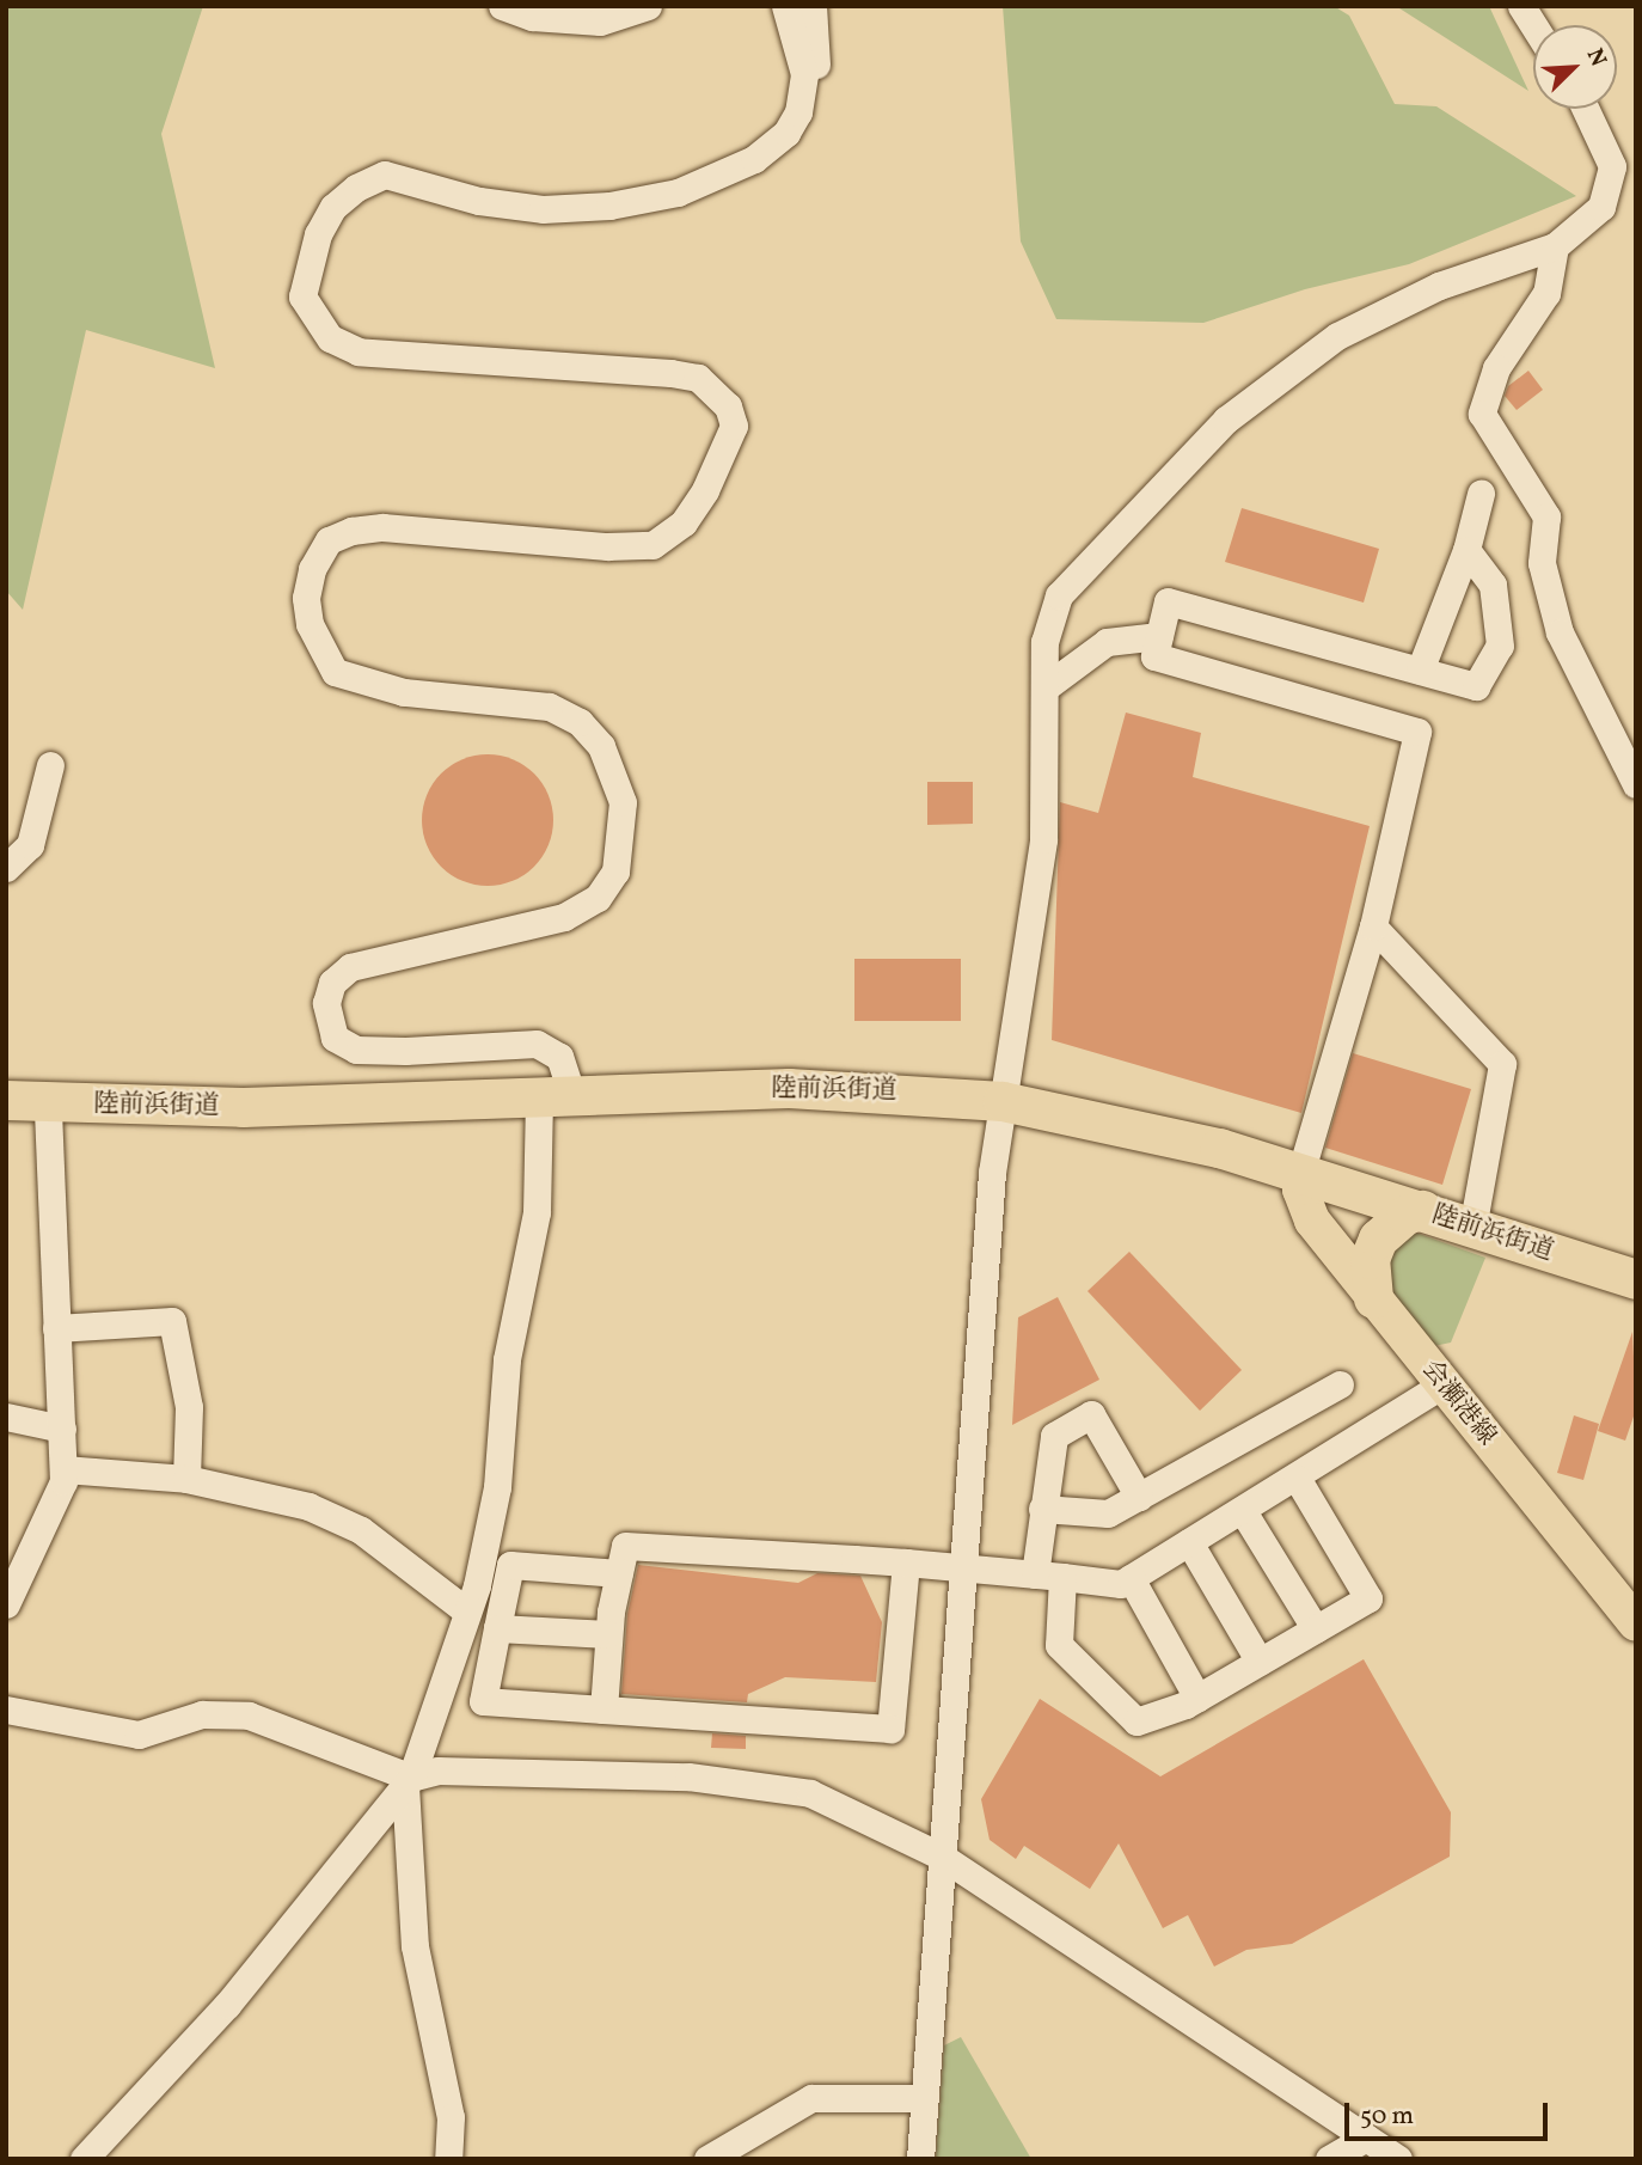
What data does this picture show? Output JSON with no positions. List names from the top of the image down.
{
  "streets": {
    "highway": ["陸前浜街道"],
    "main road": ["会瀬港線"]
  },
  "crossings": [
    ["陸前浜街道", "会瀬港線"]
  ],
  "scale_bar": "50 m",
  "north": "top right"
}
